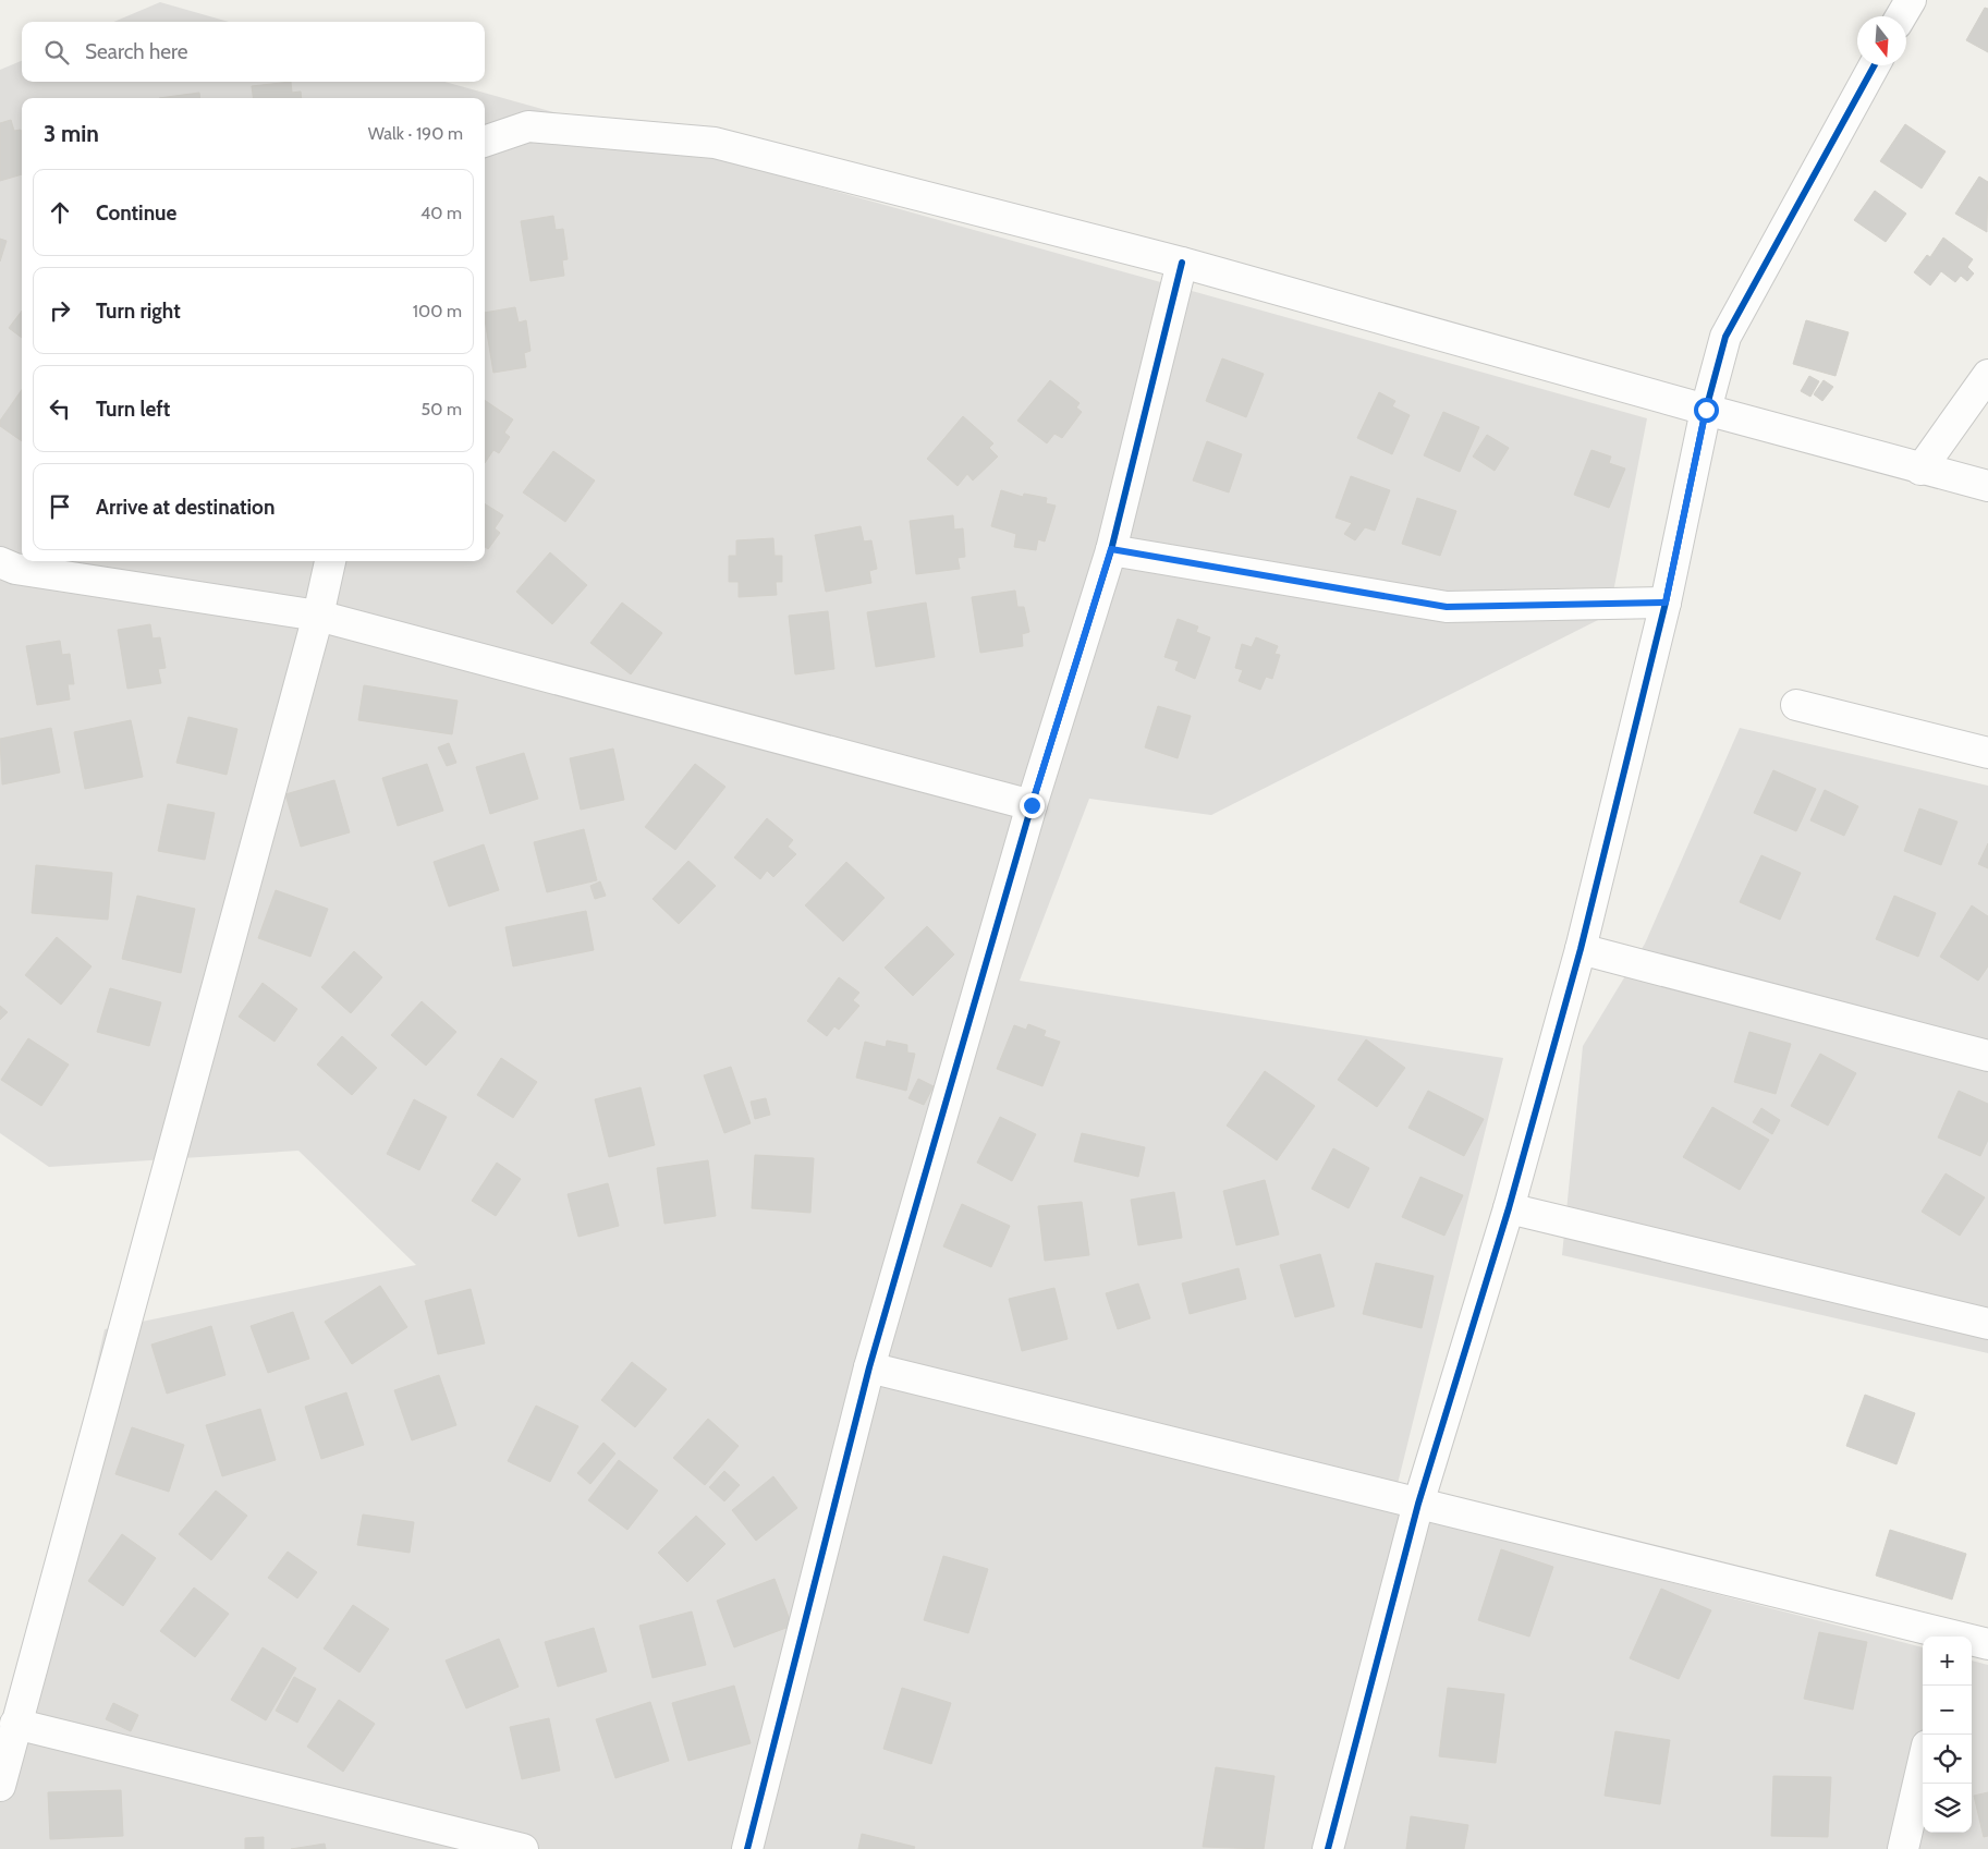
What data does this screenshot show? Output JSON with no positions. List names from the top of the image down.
{
  "north": "bottom",
  "page": {
    "search": "Search here",
    "heading": ["3 min", "Walk · 190 m"],
    "list": [
      ["Continue", "40 m"],
      ["Turn right", "100 m"],
      ["Turn left", "50 m"],
      "Arrive at destination"
    ],
    "map_buttons": ["+", "−"]
  }
}
